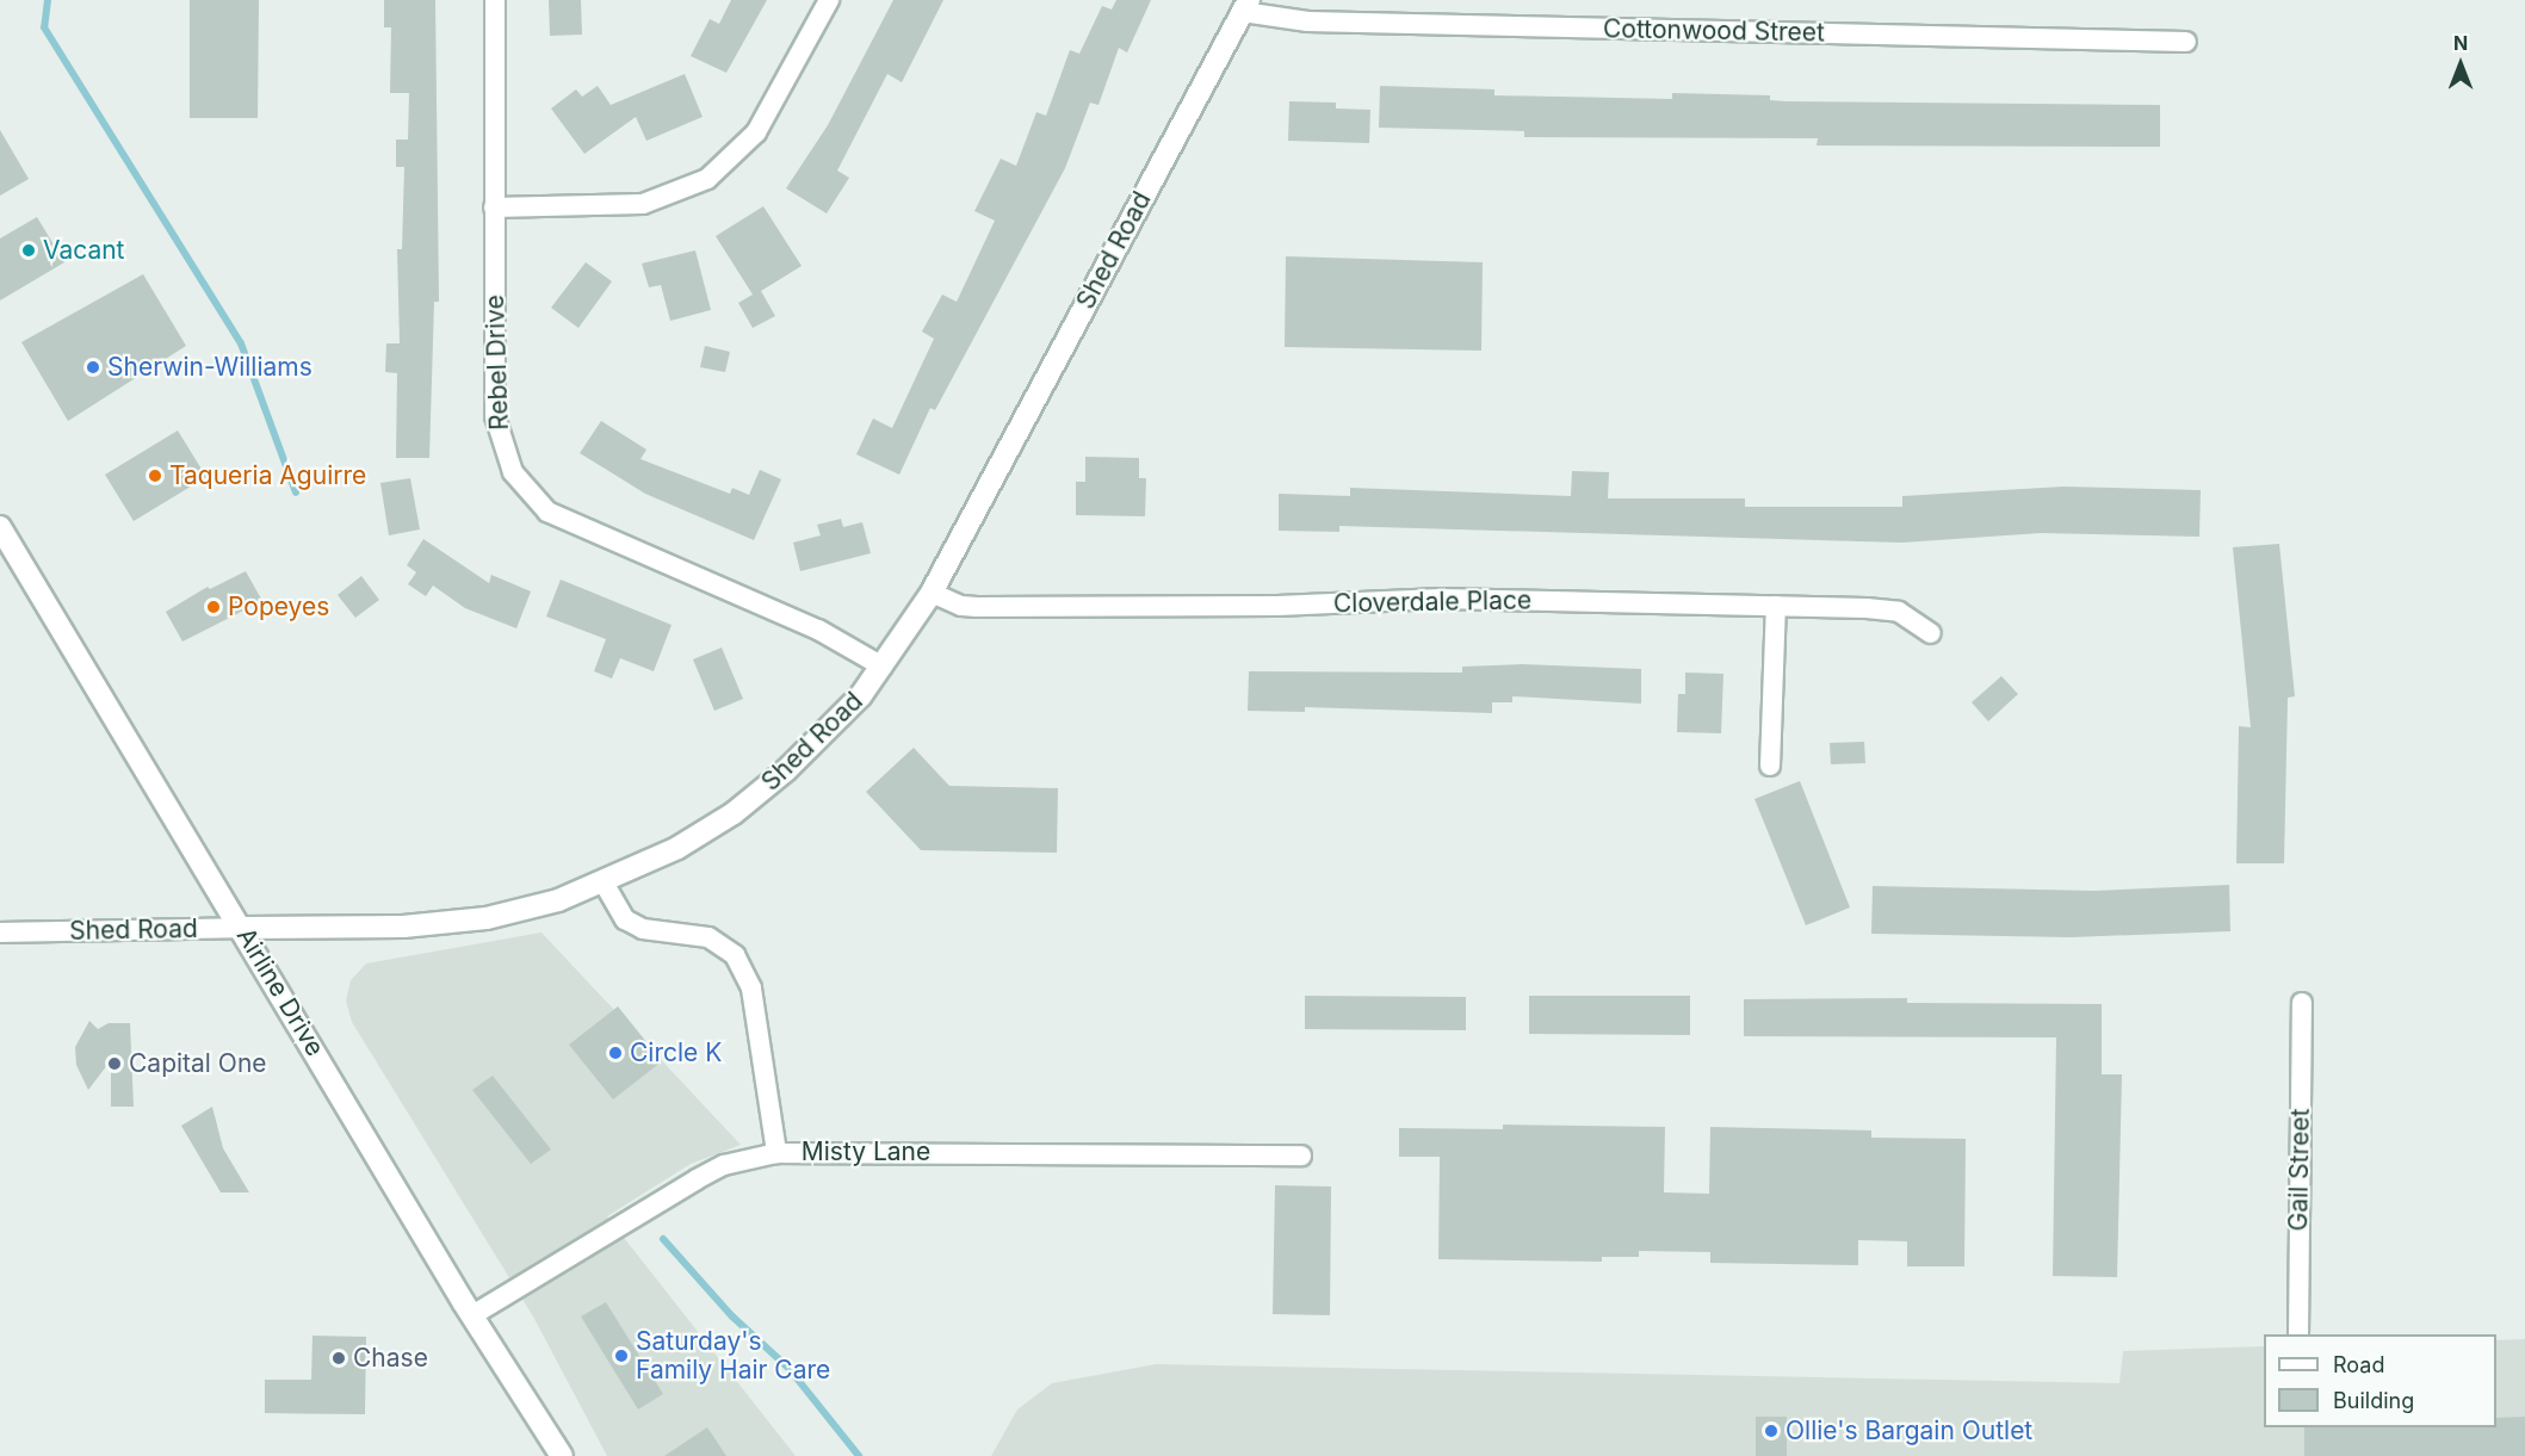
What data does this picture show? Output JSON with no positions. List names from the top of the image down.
{
  "streets": {
    "street": [
      "Cottonwood Street",
      "Shed Road",
      "Rebel Drive",
      "Cloverdale Place",
      "Airline Drive",
      "Misty Lane",
      "Gail Street"
    ]
  },
  "crossings": [
    ["Cottonwood Street", "Shed Road"],
    ["Shed Road", "Rebel Drive"],
    ["Shed Road", "Cloverdale Place"],
    ["Shed Road", "Airline Drive"],
    ["Airline Drive", "Misty Lane"]
  ],
  "places": [
    "Vacant",
    "Sherwin-Williams",
    "Taqueria Aguirre",
    "Popeyes",
    "Circle K",
    "Capital One",
    "Saturday's Family Hair Care",
    "Chase",
    "Ollie's Bargain Outlet"
  ],
  "legend": ["Road", "Building"],
  "north": "top"
}
